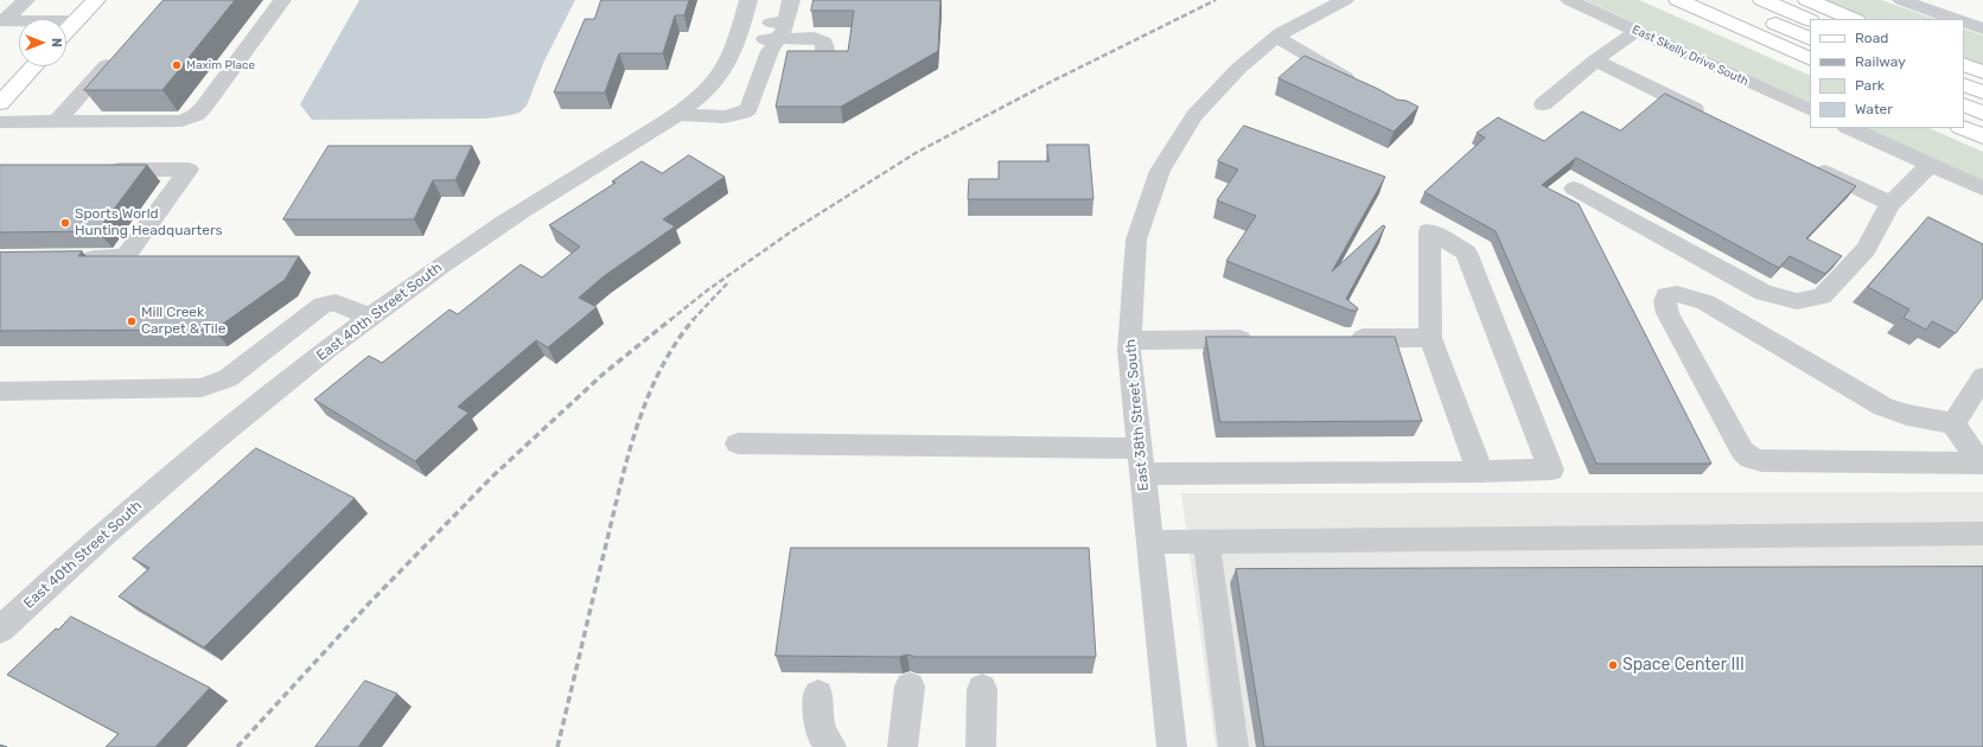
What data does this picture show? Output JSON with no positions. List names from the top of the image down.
{
  "streets": {
    "street": ["East Skelly Drive South", "East 40th Street South", "East 38th Street South"]
  },
  "places": [
    "Maxim Place",
    "Sports World Hunting Headquarters",
    "Mill Creek Carpet & Tile",
    "Space Center III"
  ],
  "legend": [
    "Road",
    "Railway",
    "Park",
    "Water"
  ],
  "north": "right"
}
